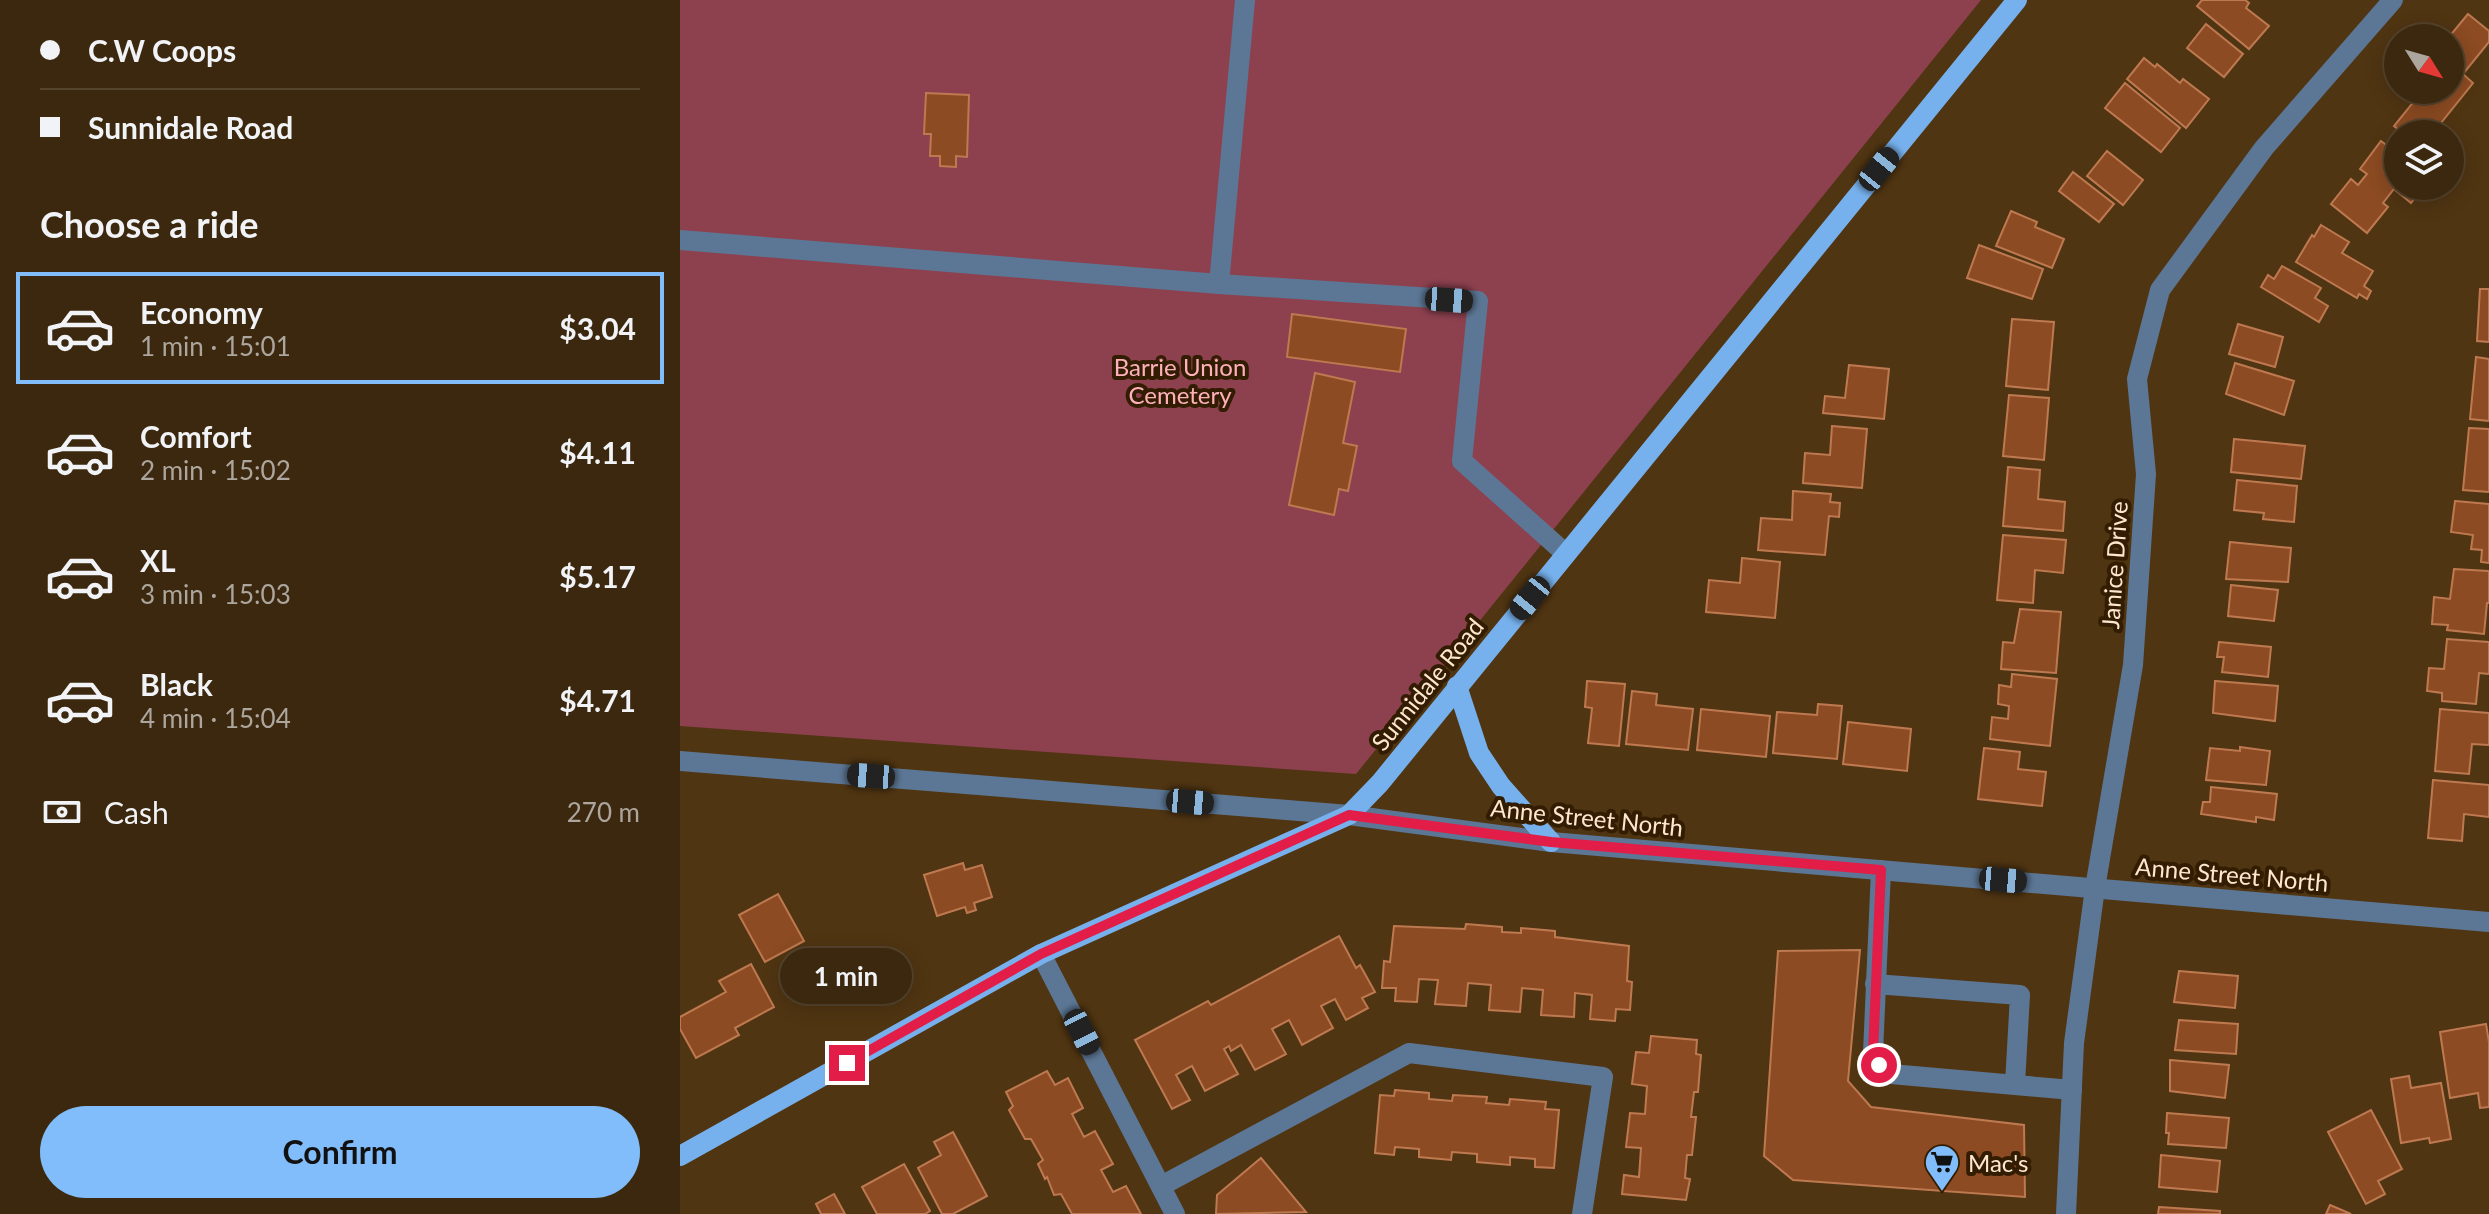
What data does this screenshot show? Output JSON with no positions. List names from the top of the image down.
{
  "streets": {
    "main road": ["Sunnidale Road"],
    "street": ["Janice Drive", "Anne Street North"]
  },
  "crossings": [
    ["Janice Drive", "Anne Street North"],
    ["Sunnidale Road", "Anne Street North"]
  ],
  "parks": ["Barrie Union Cemetery"],
  "places": {
    "supermarket": ["Mac's"]
  },
  "north": "bottom right",
  "page": {
    "banner": ["C.W Coops", "Sunnidale Road"],
    "heading": "Choose a ride",
    "list": [
      {
        "name": "Economy",
        "note": "1 min · 15:01",
        "value": "$3.04"
      },
      {
        "name": "Comfort",
        "note": "2 min · 15:02",
        "value": "$4.11"
      },
      {
        "name": "XL",
        "note": "3 min · 15:03",
        "value": "$5.17"
      },
      {
        "name": "Black",
        "note": "4 min · 15:04",
        "value": "$4.71"
      }
    ],
    "pay": ["Cash", "270 m"],
    "bubble": "1 min",
    "buttons": "Confirm"
  }
}
